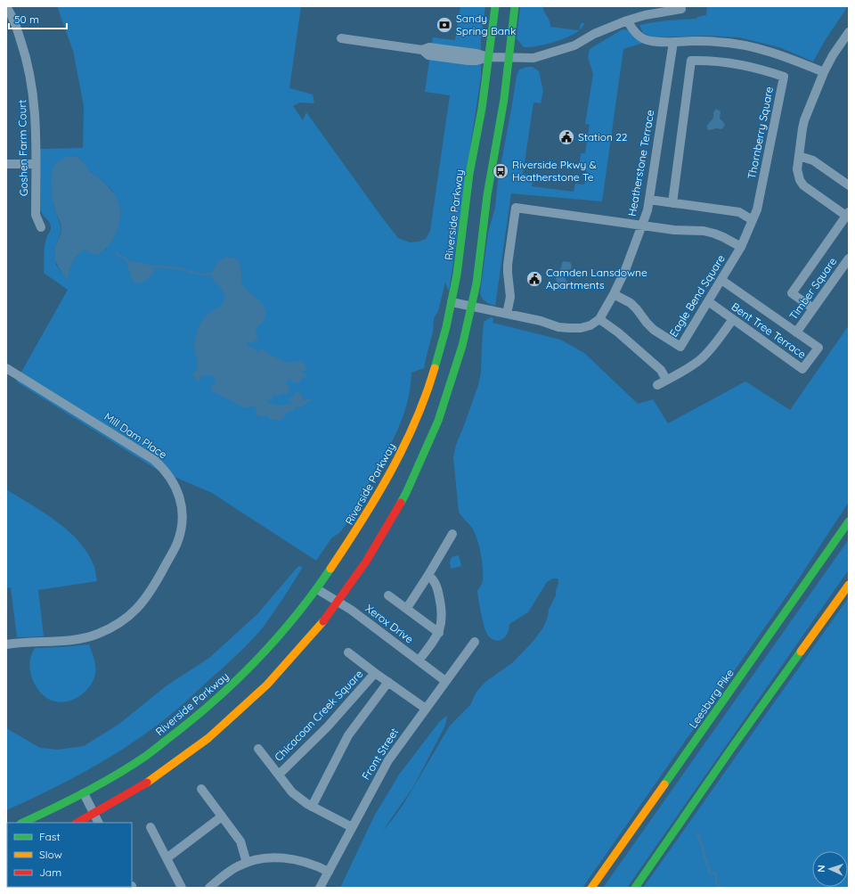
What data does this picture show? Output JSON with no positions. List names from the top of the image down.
{
  "streets": {
    "main road": ["Riverside Parkway", "Leesburg Pike"],
    "street": [
      "Thornberry Square",
      "Goshen Farm Court",
      "Heatherstone Terrace",
      "Timber Square",
      "Eagle Bend Square",
      "Bent Tree Terrace",
      "Mill Dam Place",
      "Xerox Drive",
      "Chicacoan Creek Square",
      "Front Street"
    ]
  },
  "crossings": [
    ["Thornberry Square", "Eagle Bend Square"],
    ["Heatherstone Terrace", "Eagle Bend Square"],
    ["Riverside Parkway", "Xerox Drive"],
    ["Timber Square", "Bent Tree Terrace"],
    ["Eagle Bend Square", "Bent Tree Terrace"],
    ["Xerox Drive", "Front Street"],
    ["Chicacoan Creek Square", "Front Street"]
  ],
  "places": {
    "bank": ["Sandy Spring Bank"],
    "public building": ["Station 22", "Camden Lansdowne Apartments"],
    "bus stop": ["Riverside Pkwy & Heatherstone Te"]
  },
  "legend": ["Fast", "Slow", "Jam"],
  "scale_bar": "50 m",
  "north": "left"
}
